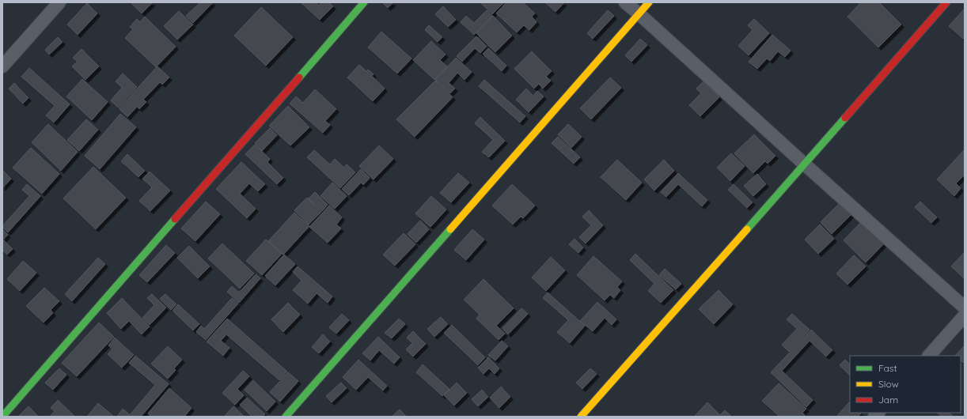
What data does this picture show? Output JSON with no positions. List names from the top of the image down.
{
  "legend": ["Fast", "Slow", "Jam"]
}
